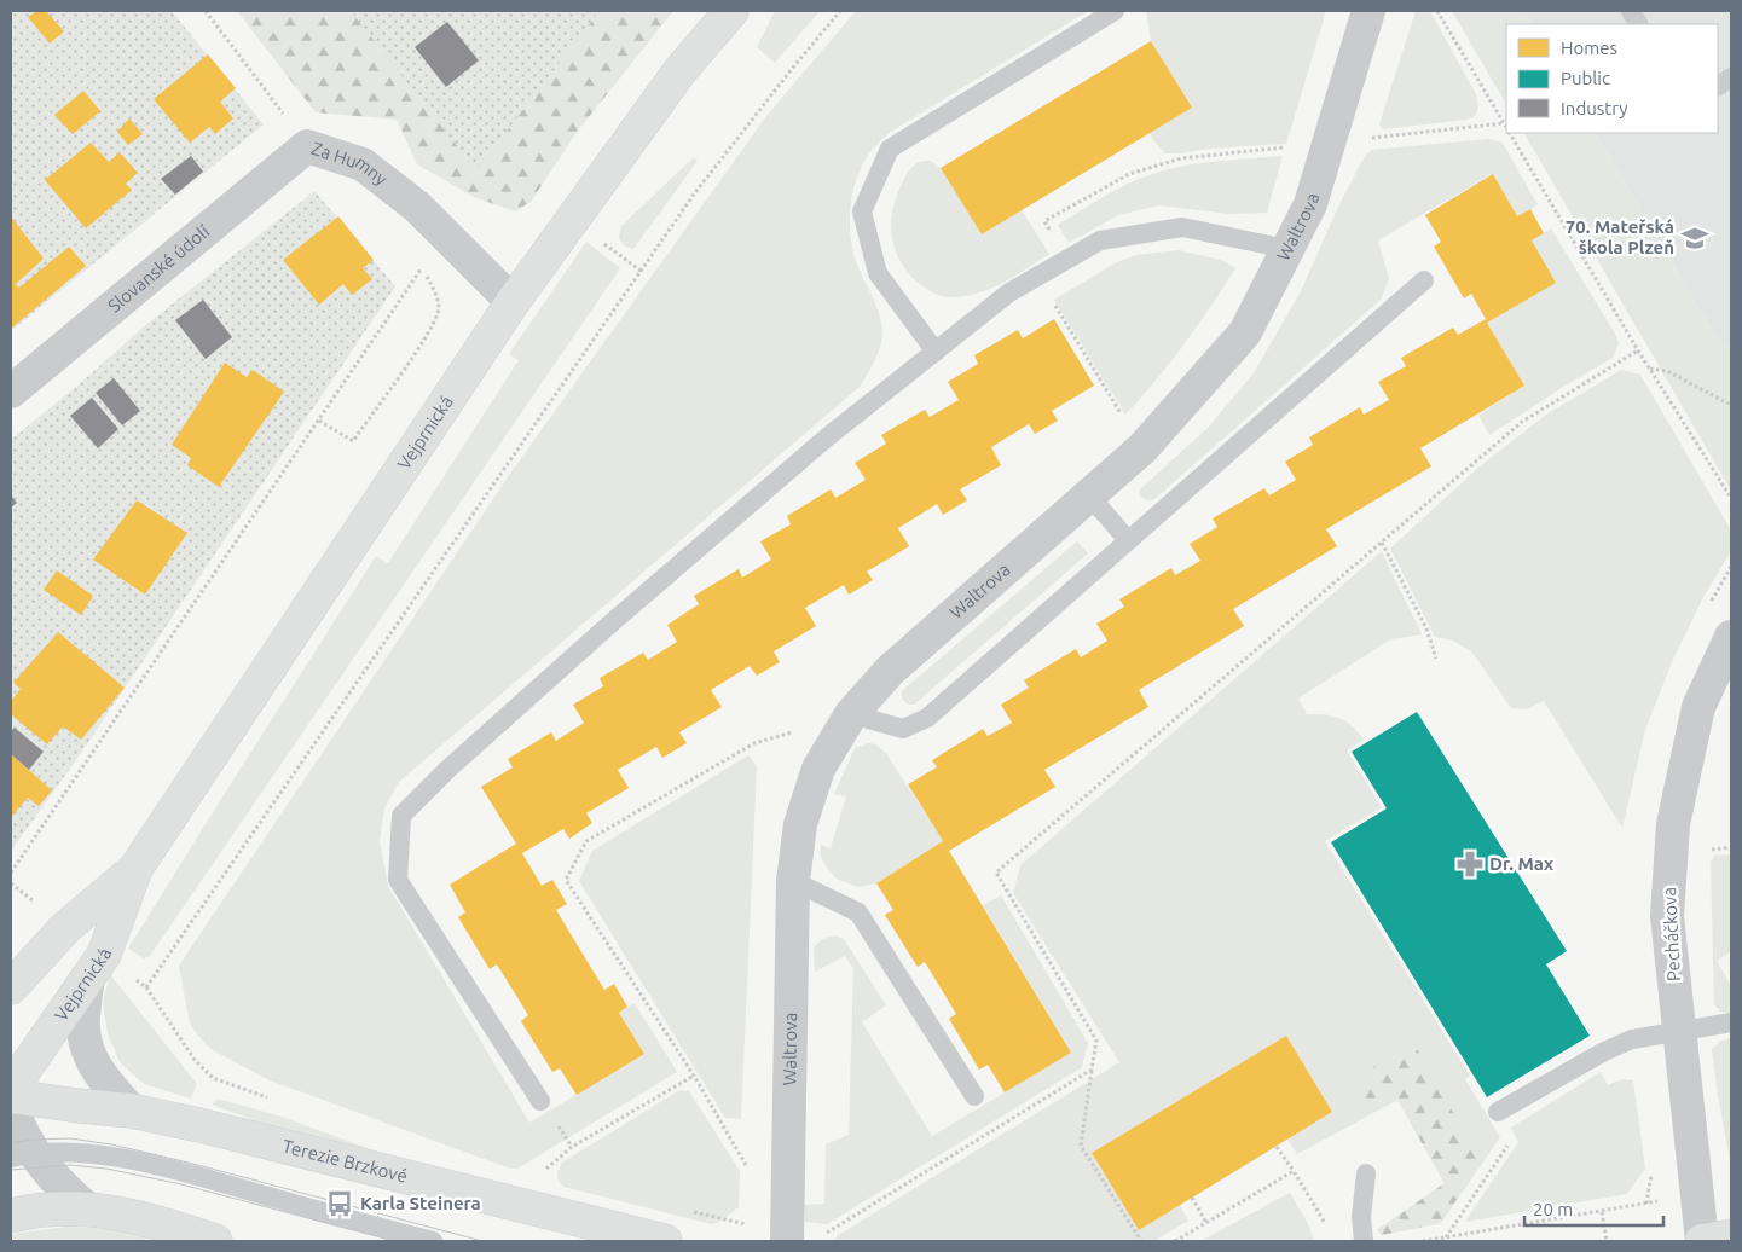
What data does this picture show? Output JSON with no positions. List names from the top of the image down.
{
  "streets": {
    "main road": ["Vejprnická", "Terezie Brzkové"],
    "street": [
      "Za Humny",
      "Waltrova",
      "Slovanské údolí",
      "Pecháčkova"
    ]
  },
  "crossings": [
    ["Za Humny", "Slovanské údolí"],
    ["Za Humny", "Vejprnická"]
  ],
  "places": {
    "school or university": ["70. Mateřská škola Plzeň"],
    "pharmacy": ["Dr. Max"],
    "bus stop": ["Karla Steinera"]
  },
  "legend": ["Homes", "Public", "Industry"],
  "scale_bar": "20 m"
}
